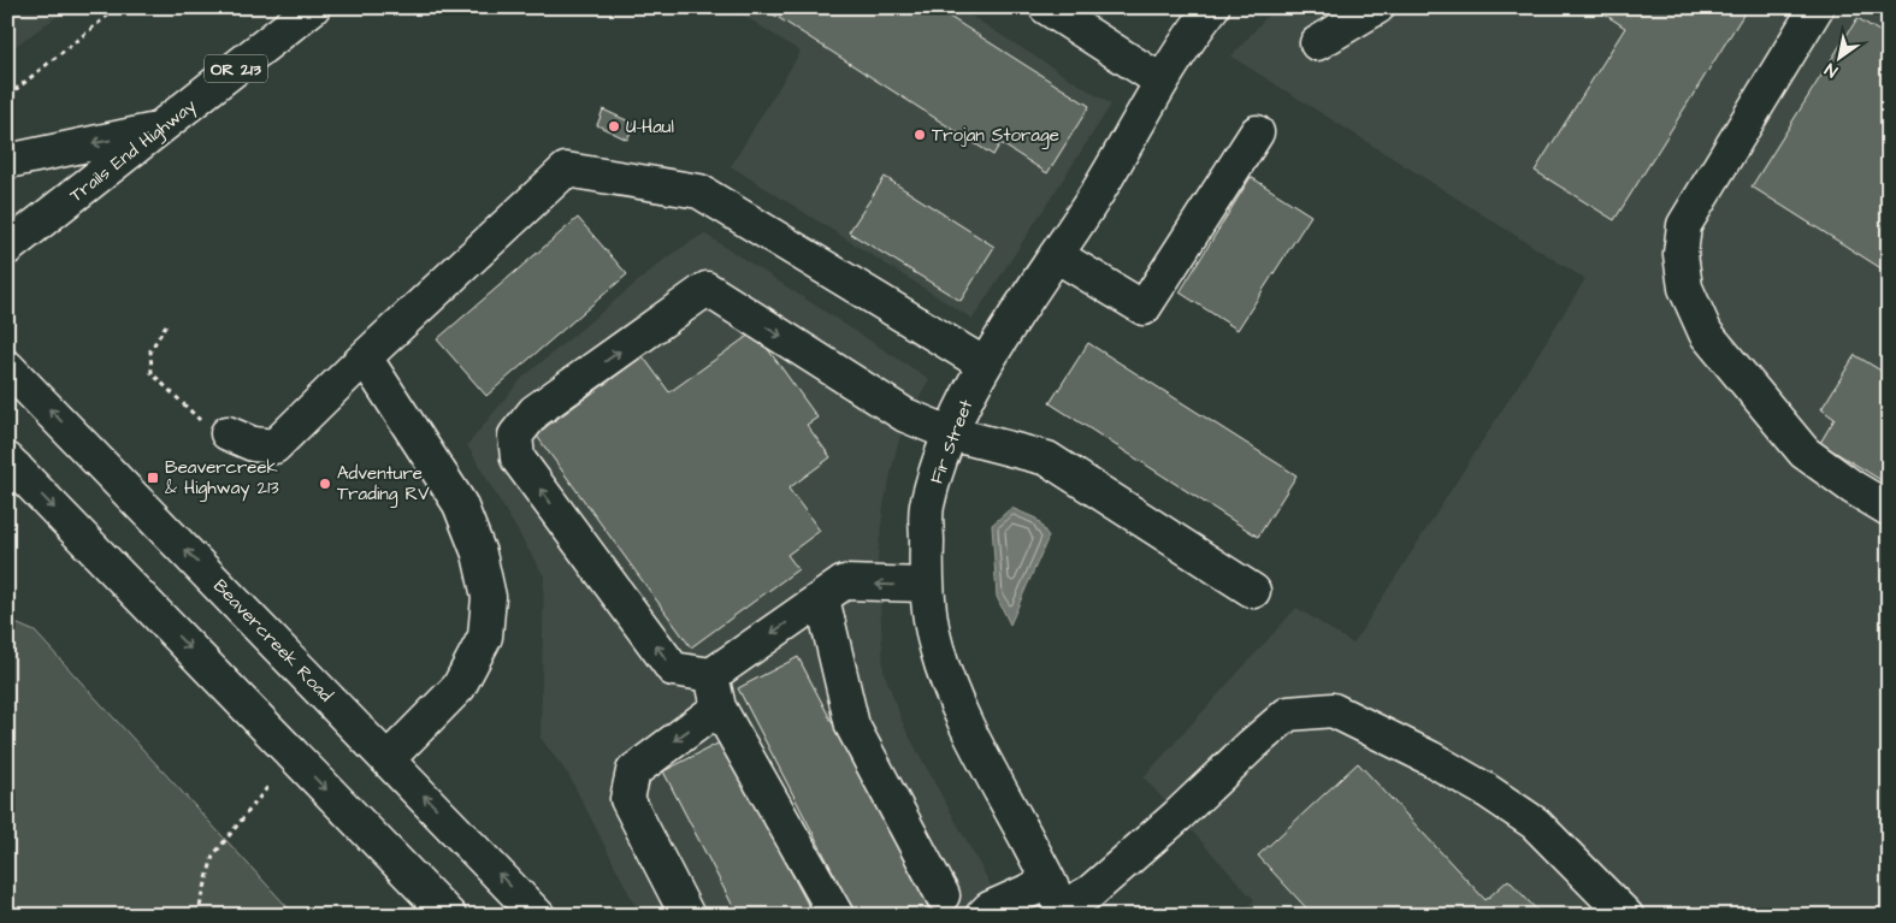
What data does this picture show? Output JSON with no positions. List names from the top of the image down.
{
  "streets": {
    "main road": [
      "OR 213",
      "Trails End Highway",
      "Fir Street",
      "Beavercreek Road"
    ]
  },
  "places": {
    "other": ["U-Haul", "Trojan Storage", "Adventure Trading RV"],
    "transit": ["Beavercreek & Highway 213"]
  },
  "north": "bottom left"
}
